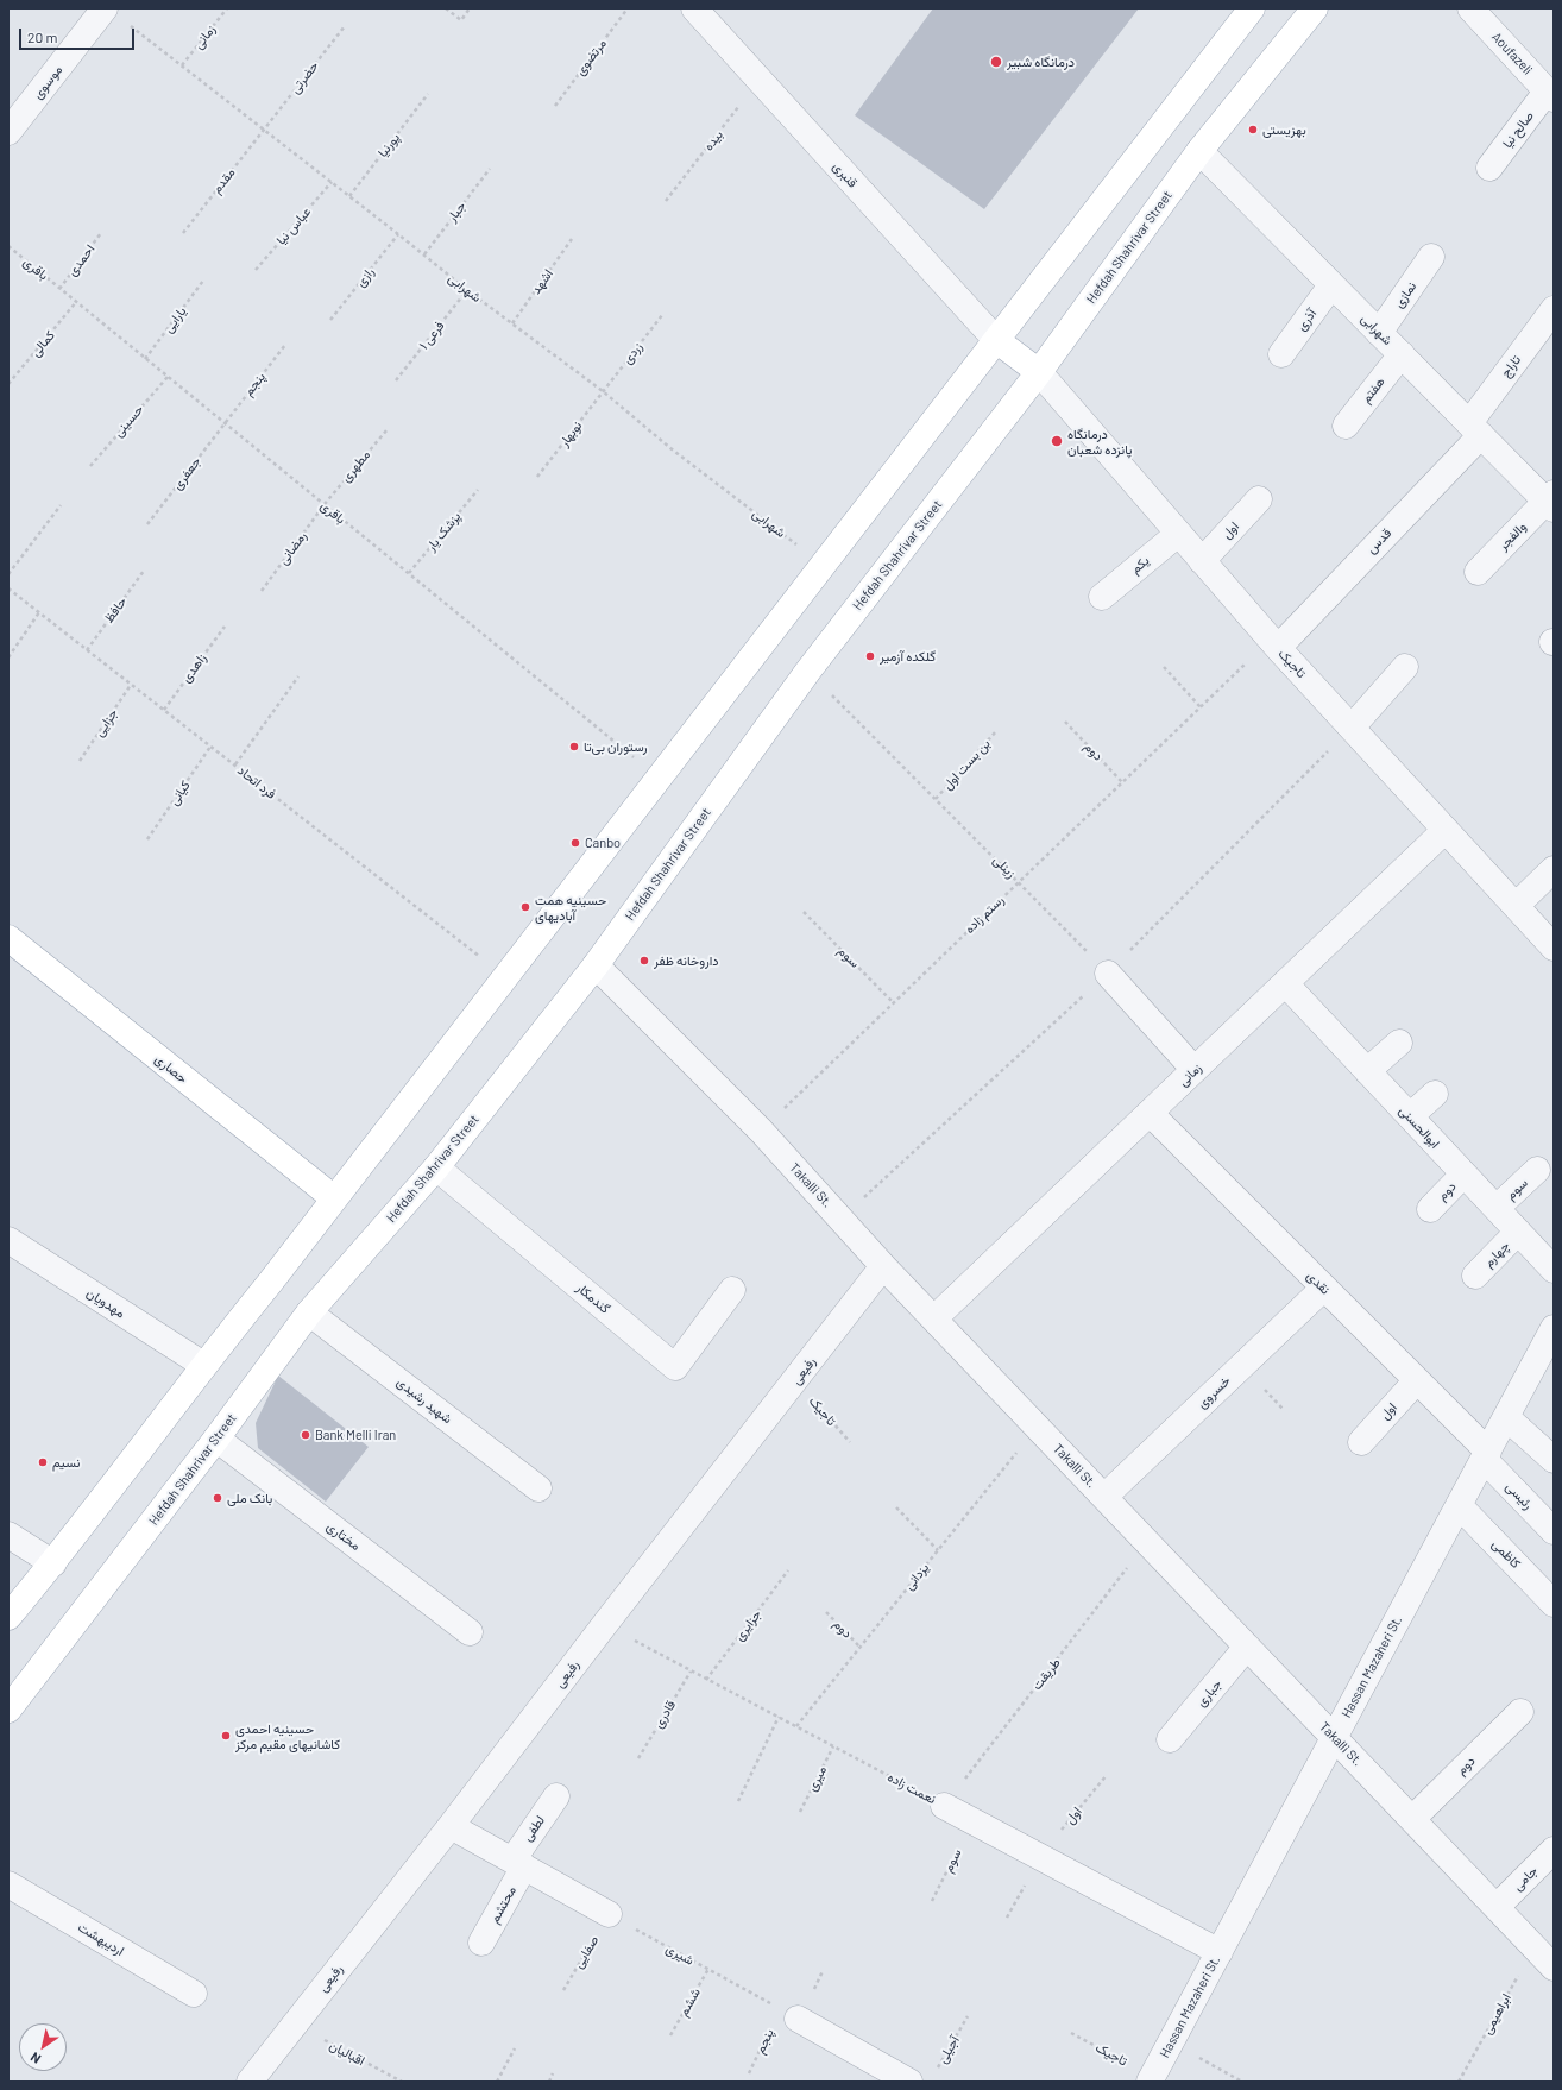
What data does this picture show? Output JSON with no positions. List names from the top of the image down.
{
  "streets": {
    "main road": ["Hefdah Shahrivar Street", "حصاری"],
    "street": [
      "زمانی",
      "Aoufazeli",
      "موسوی",
      "صالح نیا",
      "قنبری",
      "شهرابی",
      "نمازی",
      "آذری",
      "تاراج",
      "هفتم",
      "اول",
      "والفجر",
      "قدس",
      "یکم",
      "تاجیک",
      "دوم",
      "سوم",
      "ابوالحسنی",
      "Takalli St.",
      "چهارم",
      "نقدی",
      "گندمکار",
      "مهدویان",
      "رفیعی",
      "خسروی",
      "شهید رشیدی",
      "رئیسی",
      "مختاری",
      "کاظمی",
      "Hassan Mazaheri St.",
      "جباری",
      "نعمت زاده",
      "لطفی",
      "جامی",
      "محتشم",
      "اردیبهشت"
    ],
    "path": [
      "مرتضوی",
      "حضرتی",
      "بیده",
      "پورنیا",
      "مقدم",
      "جبار",
      "عباس نیا",
      "احمدی",
      "باقری",
      "رازی",
      "اشهد",
      "یارایی",
      "فرعی ۱",
      "کمالی",
      "زردی",
      "پنجم",
      "حسینی",
      "نوبهار",
      "مطهری",
      "جعفری",
      "پزشک یار",
      "رمضانی",
      "حافظ",
      "زاهدی",
      "جزایی",
      "بن بست اول",
      "فرد اتحاد",
      "کیانی",
      "زینلی",
      "رستم زاده",
      "یزدانی",
      "جزایری",
      "طریقت",
      "قادری",
      "میری",
      "صفایی",
      "شیری",
      "ششم",
      "ابراهیمی",
      "آجیلی",
      "اقبالیان"
    ]
  },
  "crossings": [
    ["زمانی", "شهرابی"],
    ["زمانی", "تاجیک"],
    ["زمانی", "ابوالحسنی"],
    ["زمانی", "Takalli St."],
    ["زمانی", "نقدی"],
    ["Aoufazeli", "صالح نیا"],
    ["حضرتی", "مقدم"],
    ["حضرتی", "شهرابی"],
    ["بیده", "قنبری"],
    ["پورنیا", "شهرابی"],
    ["مقدم", "شهرابی"],
    ["جبار", "شهرابی"],
    ["عباس نیا", "شهرابی"],
    ["Hefdah Shahrivar Street", "شهرابی"],
    ["Hefdah Shahrivar Street", "تاجیک"],
    ["Hefdah Shahrivar Street", "زینلی"],
    ["Hefdah Shahrivar Street", "Takalli St."],
    ["Hefdah Shahrivar Street", "گندمکار"],
    ["Hefdah Shahrivar Street", "شهید رشیدی"],
    ["Hefdah Shahrivar Street", "مختاری"],
    ["احمدی", "باقری"],
    ["باقری", "یارایی"],
    ["باقری", "کمالی"],
    ["باقری", "پنجم"],
    ["باقری", "حسینی"],
    ["باقری", "مطهری"],
    ["باقری", "جعفری"],
    ["باقری", "پزشک یار"],
    ["باقری", "رمضانی"],
    ["رازی", "شهرابی"],
    ["اشهد", "شهرابی"],
    ["شهرابی", "نمازی"],
    ["شهرابی", "آذری"],
    ["شهرابی", "فرعی ۱"],
    ["شهرابی", "زردی"],
    ["شهرابی", "تاراج"],
    ["شهرابی", "هفتم"],
    ["شهرابی", "نوبهار"],
    ["شهرابی", "والفجر"],
    ["شهرابی", "قدس"],
    ["زردی", "نوبهار"],
    ["تاراج", "قدس"],
    ["پنجم", "جعفری"],
    ["پنجم", "شیری"],
    ["مطهری", "رمضانی"],
    ["اول", "تاجیک"],
    ["اول", "نقدی"],
    ["اول", "نعمت زاده"],
    ["قدس", "تاجیک"],
    ["قدس", "رستم زاده"],
    ["یکم", "تاجیک"],
    ["حافظ", "فرد اتحاد"],
    ["تاجیک", "رستم زاده"],
    ["تاجیک", "رفیعی"],
    ["تاجیک", "Hassan Mazaheri St."],
    ["زاهدی", "فرد اتحاد"],
    ["جزایی", "فرد اتحاد"],
    ["دوم", "رستم زاده"],
    ["دوم", "ابوالحسنی"],
    ["دوم", "Takalli St."],
    ["دوم", "یزدانی"],
    ["بن بست اول", "زینلی"],
    ["فرد اتحاد", "کیانی"],
    ["زینلی", "رستم زاده"],
    ["رستم زاده", "سوم"],
    ["رستم زاده", "Takalli St."],
    ["سوم", "ابوالحسنی"],
    ["سوم", "نعمت زاده"],
    ["ابوالحسنی", "چهارم"],
    ["Takalli St.", "رفیعی"],
    ["Takalli St.", "خسروی"],
    ["Takalli St.", "یزدانی"],
    ["Takalli St.", "Hassan Mazaheri St."],
    ["Takalli St.", "طریقت"],
    ["Takalli St.", "جباری"],
    ["Takalli St.", "جامی"],
    ["Takalli St.", "ابراهیمی"],
    ["نقدی", "خسروی"],
    ["نقدی", "رئیسی"],
    ["نقدی", "Hassan Mazaheri St."],
    ["رفیعی", "نعمت زاده"],
    ["رفیعی", "اقبالیان"],
    ["رئیسی", "Hassan Mazaheri St."],
    ["کاظمی", "Hassan Mazaheri St."],
    ["یزدانی", "نعمت زاده"],
    ["جزایری", "نعمت زاده"],
    ["Hassan Mazaheri St.", "نعمت زاده"],
    ["طریقت", "نعمت زاده"],
    ["قادری", "نعمت زاده"],
    ["میری", "نعمت زاده"],
    ["لطفی", "محتشم"],
    ["صفایی", "شیری"],
    ["شیری", "ششم"]
  ],
  "places": [
    "درمانگاه شبیر",
    "بهزیستی",
    "درمانگاه پانزده شعبان",
    "گلكده آزمير",
    "رستوران بی‌تا",
    "Canbo",
    "حسینیه همت آبادیهای",
    "داروخانه ظفر",
    "Bank Melli Iran",
    "نسیم",
    "بانک ملی",
    "حسینیه احمدی کاشانیهای مقیم مرکز"
  ],
  "scale_bar": "20 m",
  "north": "bottom left"
}
